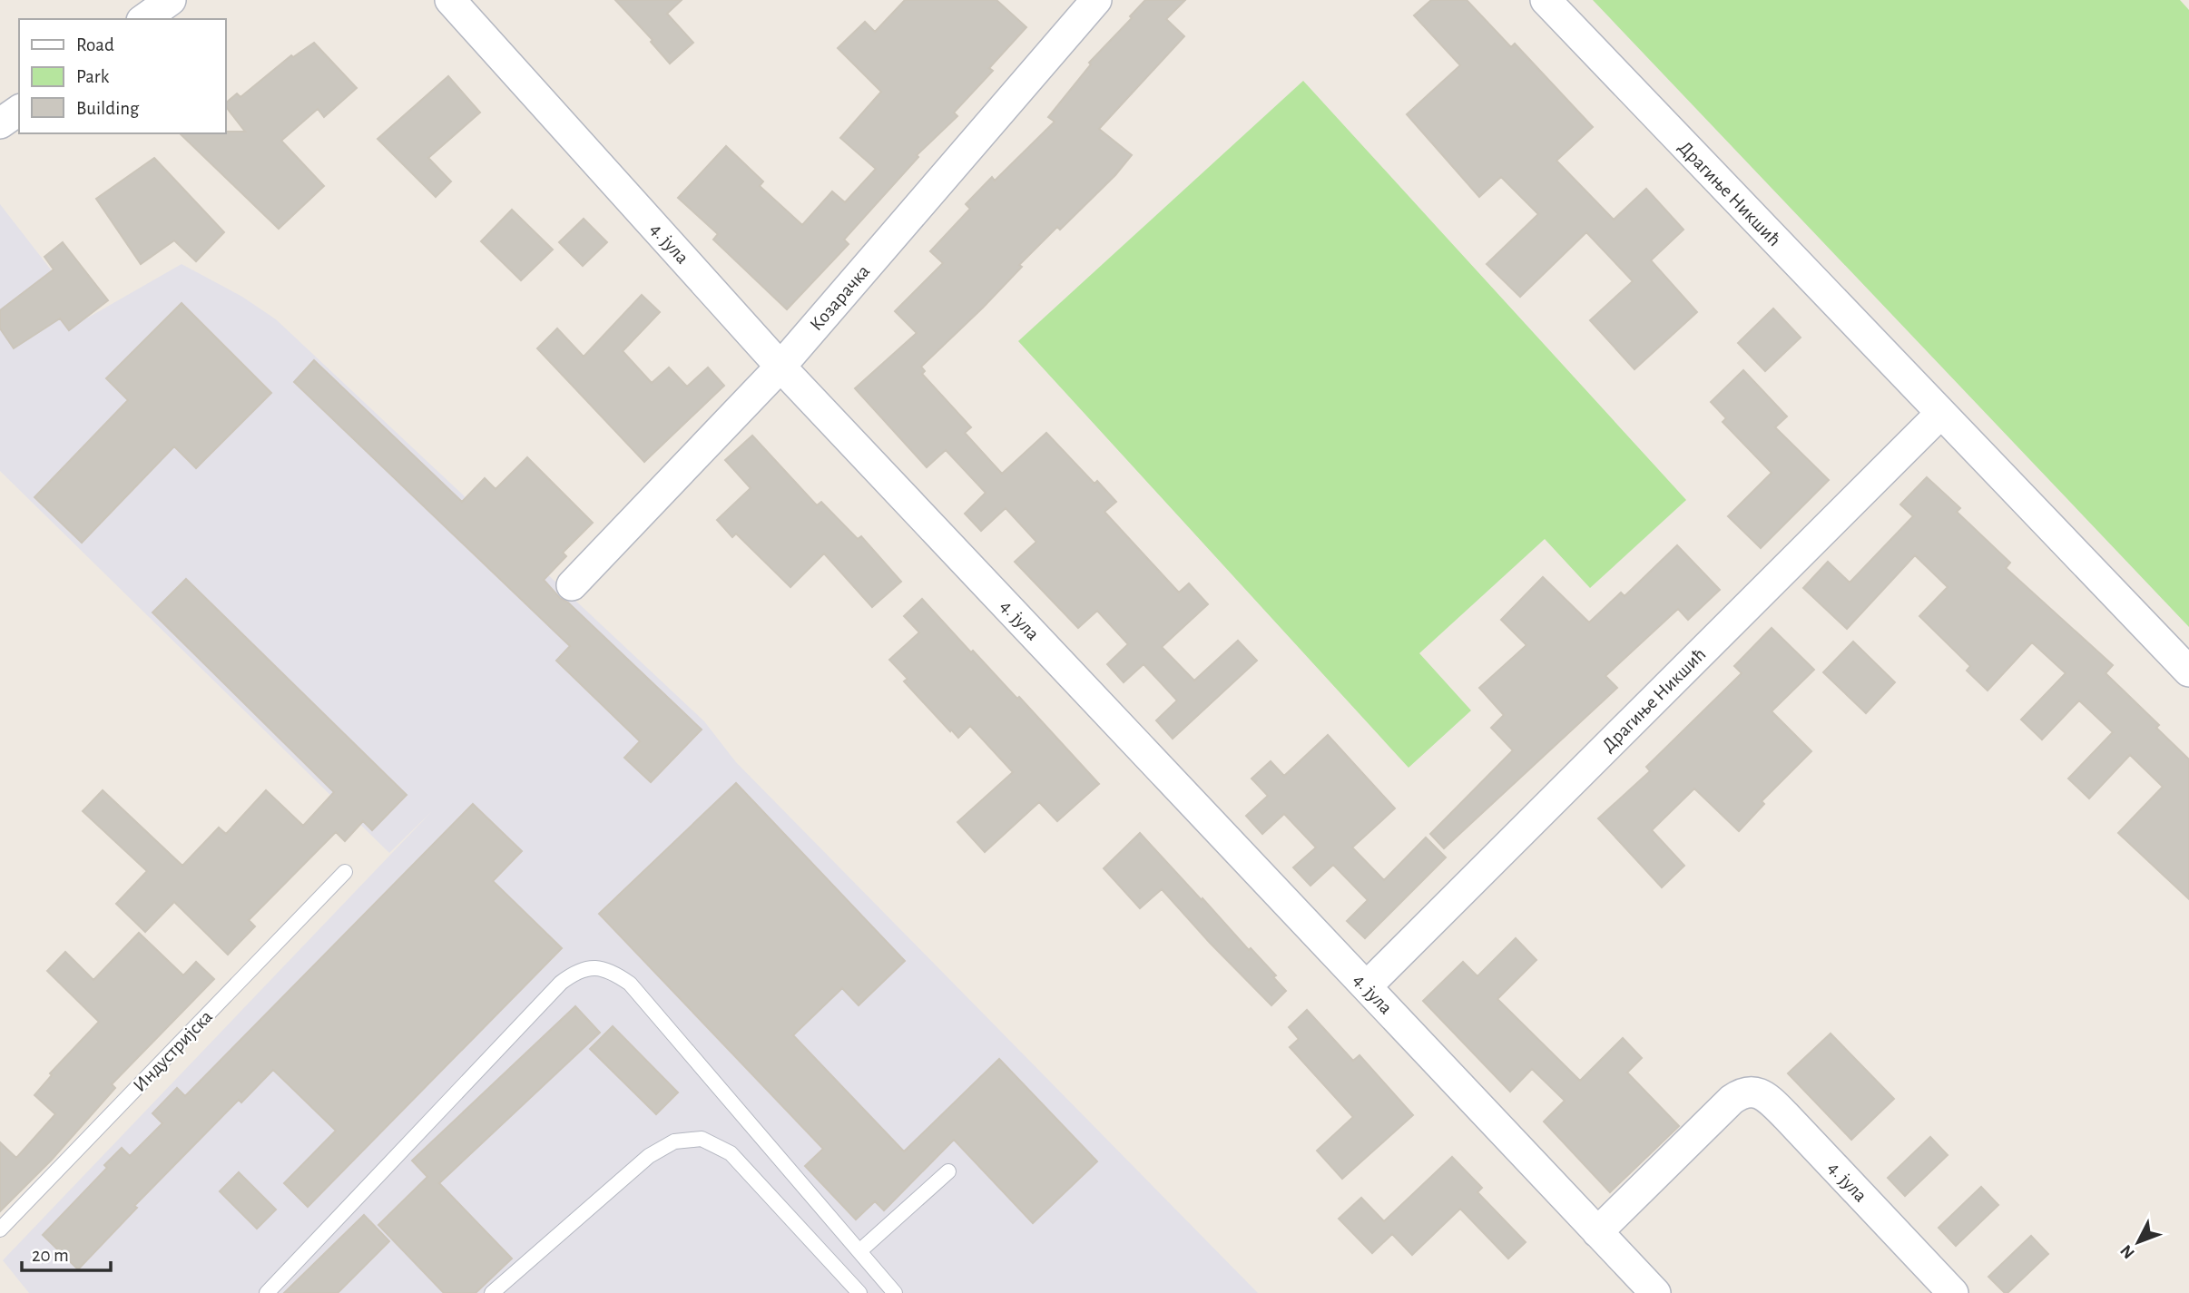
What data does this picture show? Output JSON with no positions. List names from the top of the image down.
{
  "streets": {
    "street": ["Драгиње Никшић", "4. јула", "Козарачка"],
    "lane": ["Индустријска"]
  },
  "crossings": [
    ["Драгиње Никшић", "4. јула"],
    ["4. јула", "Козарачка"]
  ],
  "legend": ["Road", "Park", "Building"],
  "scale_bar": "20 m",
  "north": "bottom left"
}
